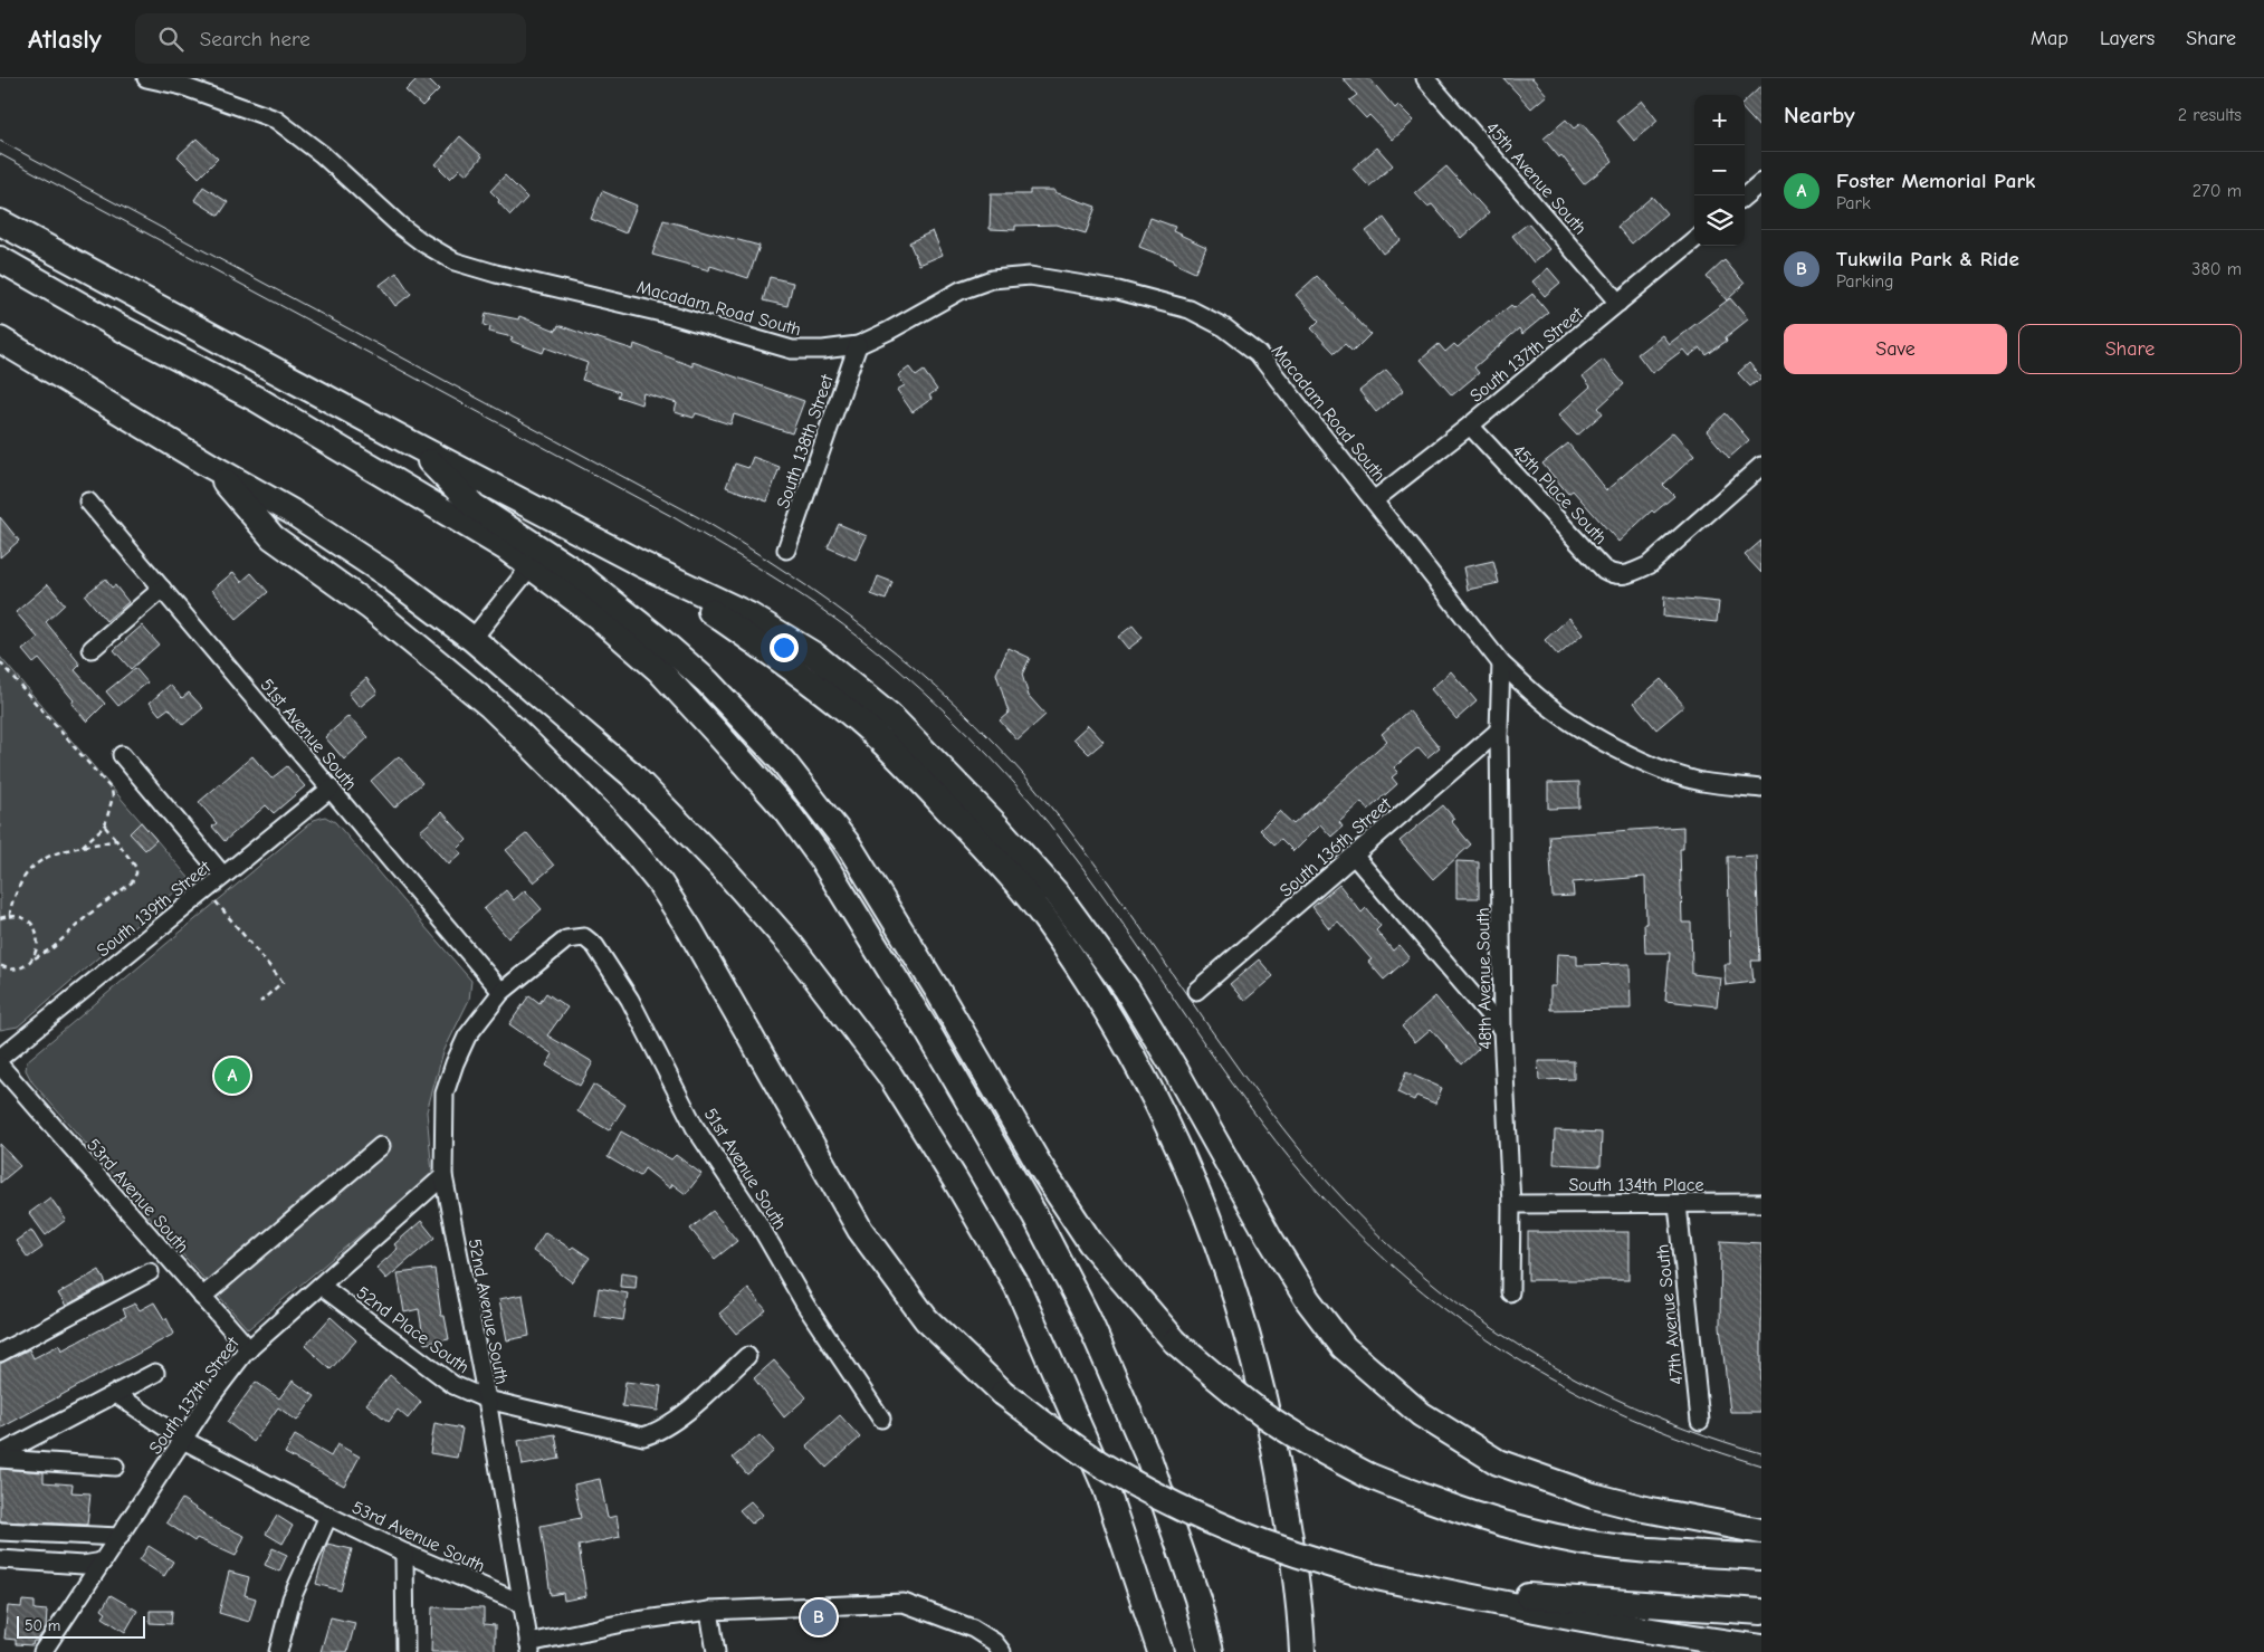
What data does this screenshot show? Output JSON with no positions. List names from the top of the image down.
{
  "streets": {
    "street": [
      "45th Avenue South",
      "Macadam Road South",
      "South 137th Street",
      "South 138th Street",
      "45th Place South",
      "51st Avenue South",
      "South 136th Street",
      "South 139th Street",
      "48th Avenue South",
      "South 134th Place",
      "53rd Avenue South",
      "52nd Avenue South",
      "47th Avenue South",
      "52nd Place South"
    ]
  },
  "crossings": [
    ["45th Avenue South", "South 137th Street"],
    ["Macadam Road South", "South 137th Street"],
    ["Macadam Road South", "South 138th Street"],
    ["Macadam Road South", "48th Avenue South"],
    ["South 137th Street", "45th Place South"],
    ["South 137th Street", "53rd Avenue South"],
    ["South 137th Street", "52nd Avenue South"],
    ["South 137th Street", "52nd Place South"],
    ["51st Avenue South", "South 139th Street"],
    ["51st Avenue South", "52nd Avenue South"],
    ["South 136th Street", "48th Avenue South"],
    ["48th Avenue South", "South 134th Place"],
    ["South 134th Place", "47th Avenue South"],
    ["53rd Avenue South", "52nd Avenue South"],
    ["52nd Avenue South", "52nd Place South"]
  ],
  "scale_bar": "50 m",
  "page": {
    "header": "Atlasly",
    "search": "Search here",
    "nav": ["Map", "Layers", "Share"],
    "heading": ["Nearby", "2 results"],
    "map_buttons": ["+", "−"],
    "list": [
      {
        "mark": "A",
        "name": "Foster Memorial Park",
        "note": "Park",
        "value": "270 m"
      },
      {
        "mark": "B",
        "name": "Tukwila Park & Ride",
        "note": "Parking",
        "value": "380 m"
      }
    ],
    "buttons": ["Save", "Share"],
    "pins": ["A", "B"],
    "scale": "50 m"
  }
}
